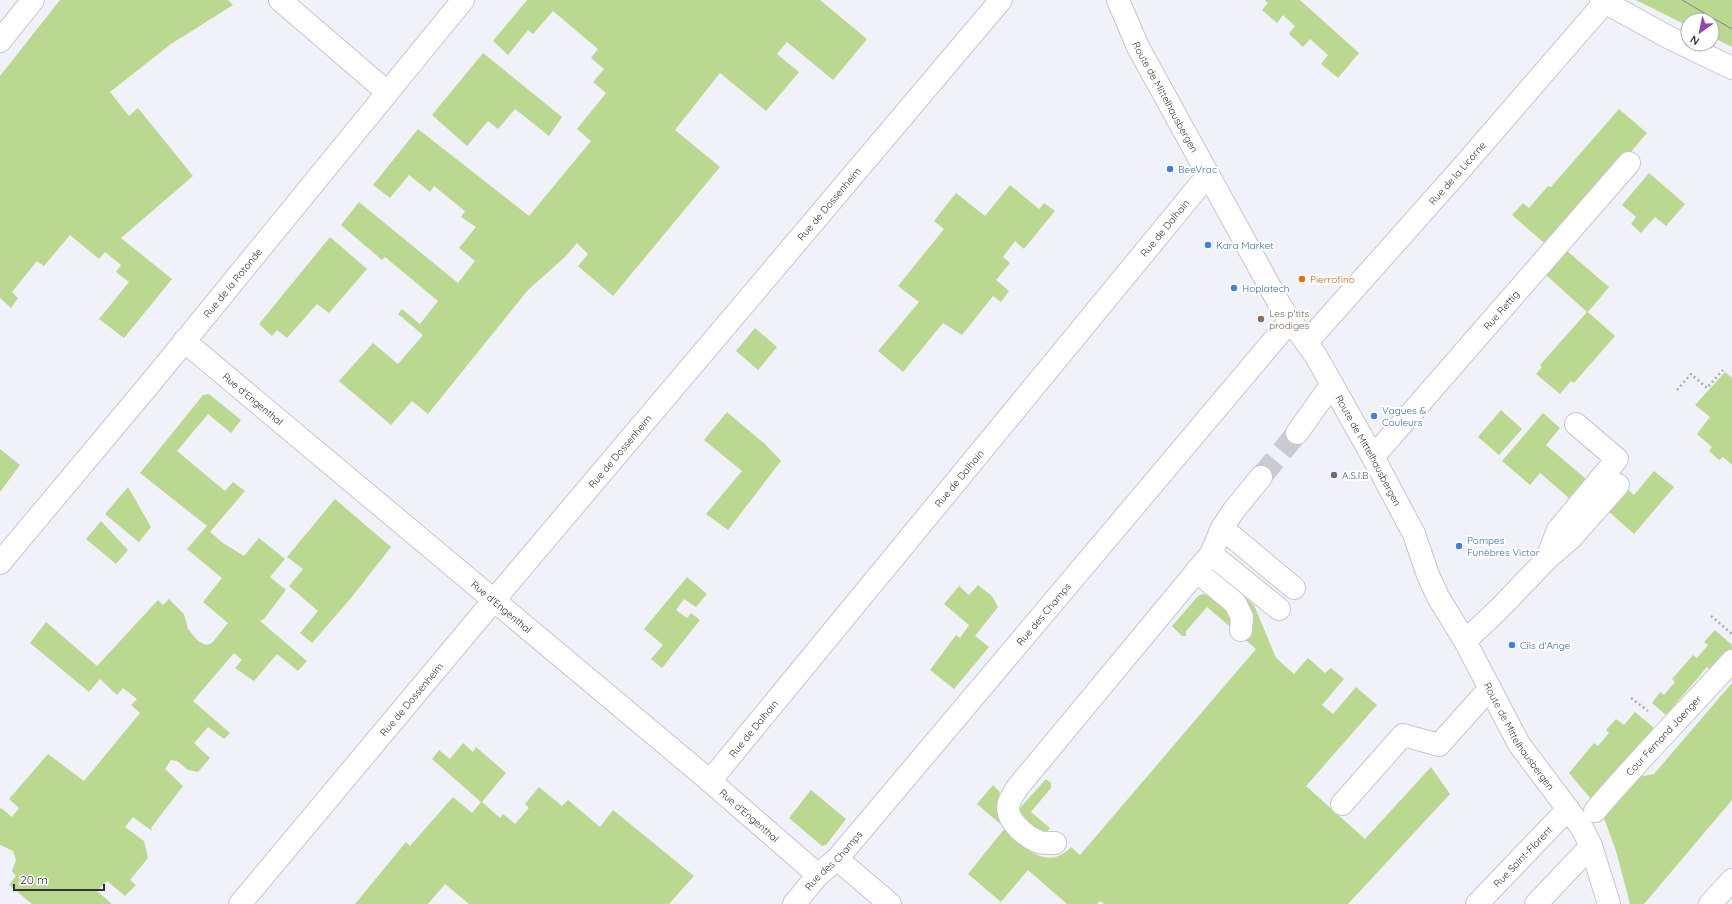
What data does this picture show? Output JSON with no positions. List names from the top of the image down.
{
  "streets": {
    "street": [
      "Route de Mittelhausbergen",
      "Rue de la Licorne",
      "Rue de Dossenheim",
      "Rue de Dalhain",
      "Rue de la Rotonde",
      "Rue Rettig",
      "Rue d'Engenthal",
      "Rue des Champs",
      "Cour Fernand Jaenger",
      "Rue Saint-Florent"
    ]
  },
  "crossings": [
    ["Route de Mittelhausbergen", "Rue de la Licorne"],
    ["Route de Mittelhausbergen", "Rue de Dalhain"],
    ["Route de Mittelhausbergen", "Rue Rettig"],
    ["Route de Mittelhausbergen", "Rue des Champs"],
    ["Route de Mittelhausbergen", "Rue Saint-Florent"],
    ["Rue de Dossenheim", "Rue d'Engenthal"],
    ["Rue de Dalhain", "Rue d'Engenthal"],
    ["Rue de la Rotonde", "Rue d'Engenthal"],
    ["Rue d'Engenthal", "Rue des Champs"]
  ],
  "places": [
    "BeeVrac",
    "Kara Market",
    "Pierrofino",
    "Hoplatech",
    "Les p'tits prodiges",
    "Vagues & Couleurs",
    "A.S.I.B",
    "Pompes Funèbres Victor",
    "Cils d'Ange"
  ],
  "scale_bar": "20 m",
  "north": "bottom left"
}
